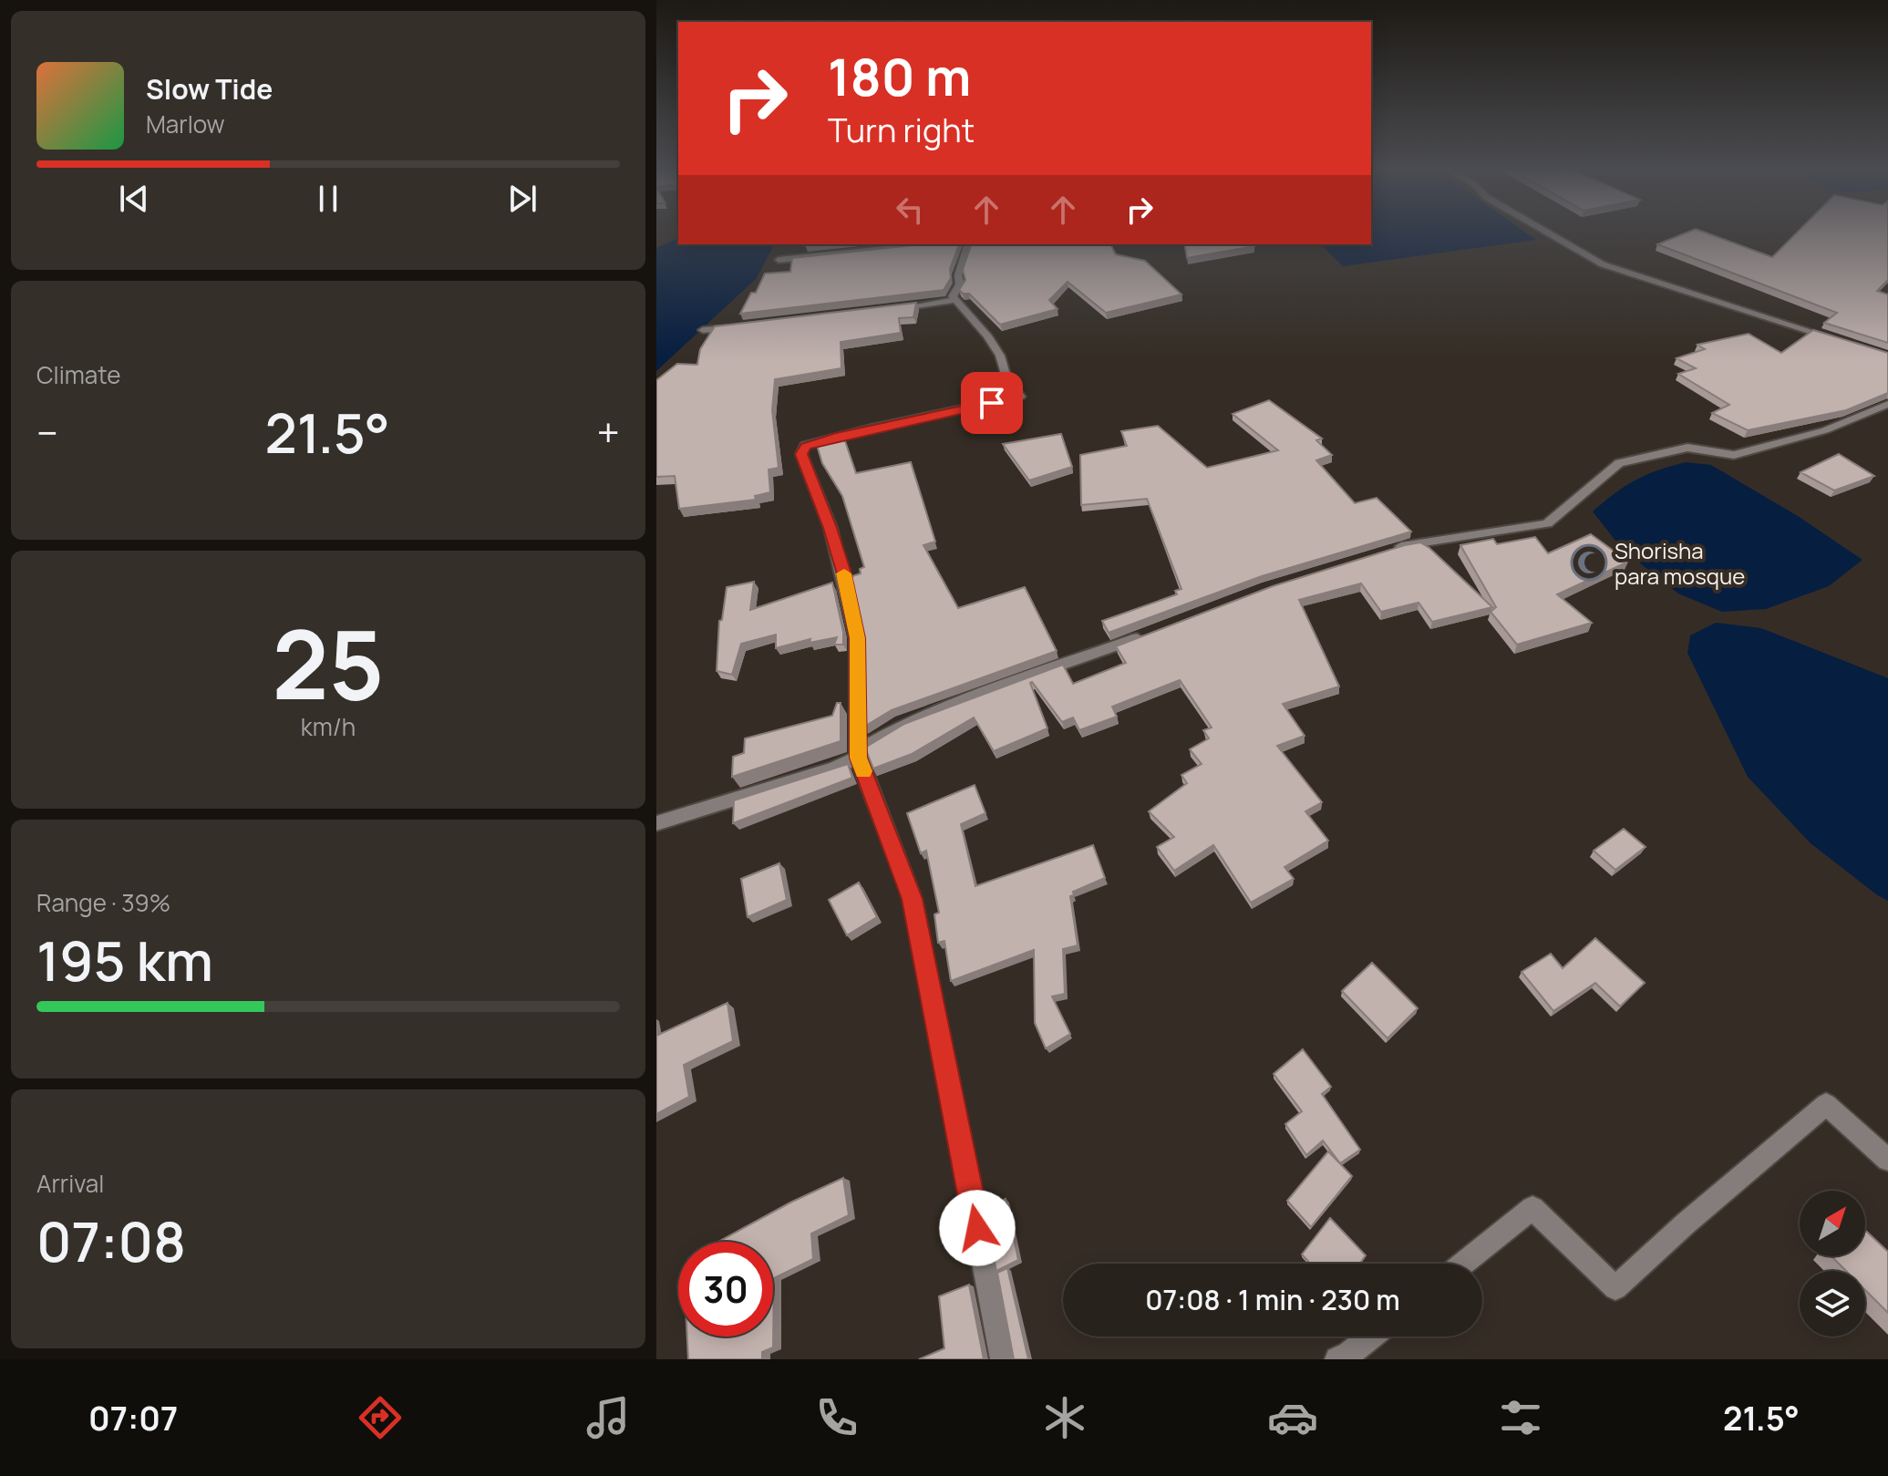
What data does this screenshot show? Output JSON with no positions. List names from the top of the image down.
{
  "places": {
    "mosque": ["Shorisha para mosque"]
  },
  "north": "top right",
  "page": {
    "turn": ["180 m", "Turn right"],
    "song": ["Slow Tide", "Marlow"],
    "tile": [
      "Climate",
      ["25", "km/h"],
      ["Range · 39%", "195 km"],
      ["Arrival", "07:08"]
    ],
    "heat": ["−", "21.5°", "+"],
    "limit": "30",
    "trip": "07:08 · 1 min · 230 m",
    "tabs": ["07:07", "21.5°"]
  }
}
